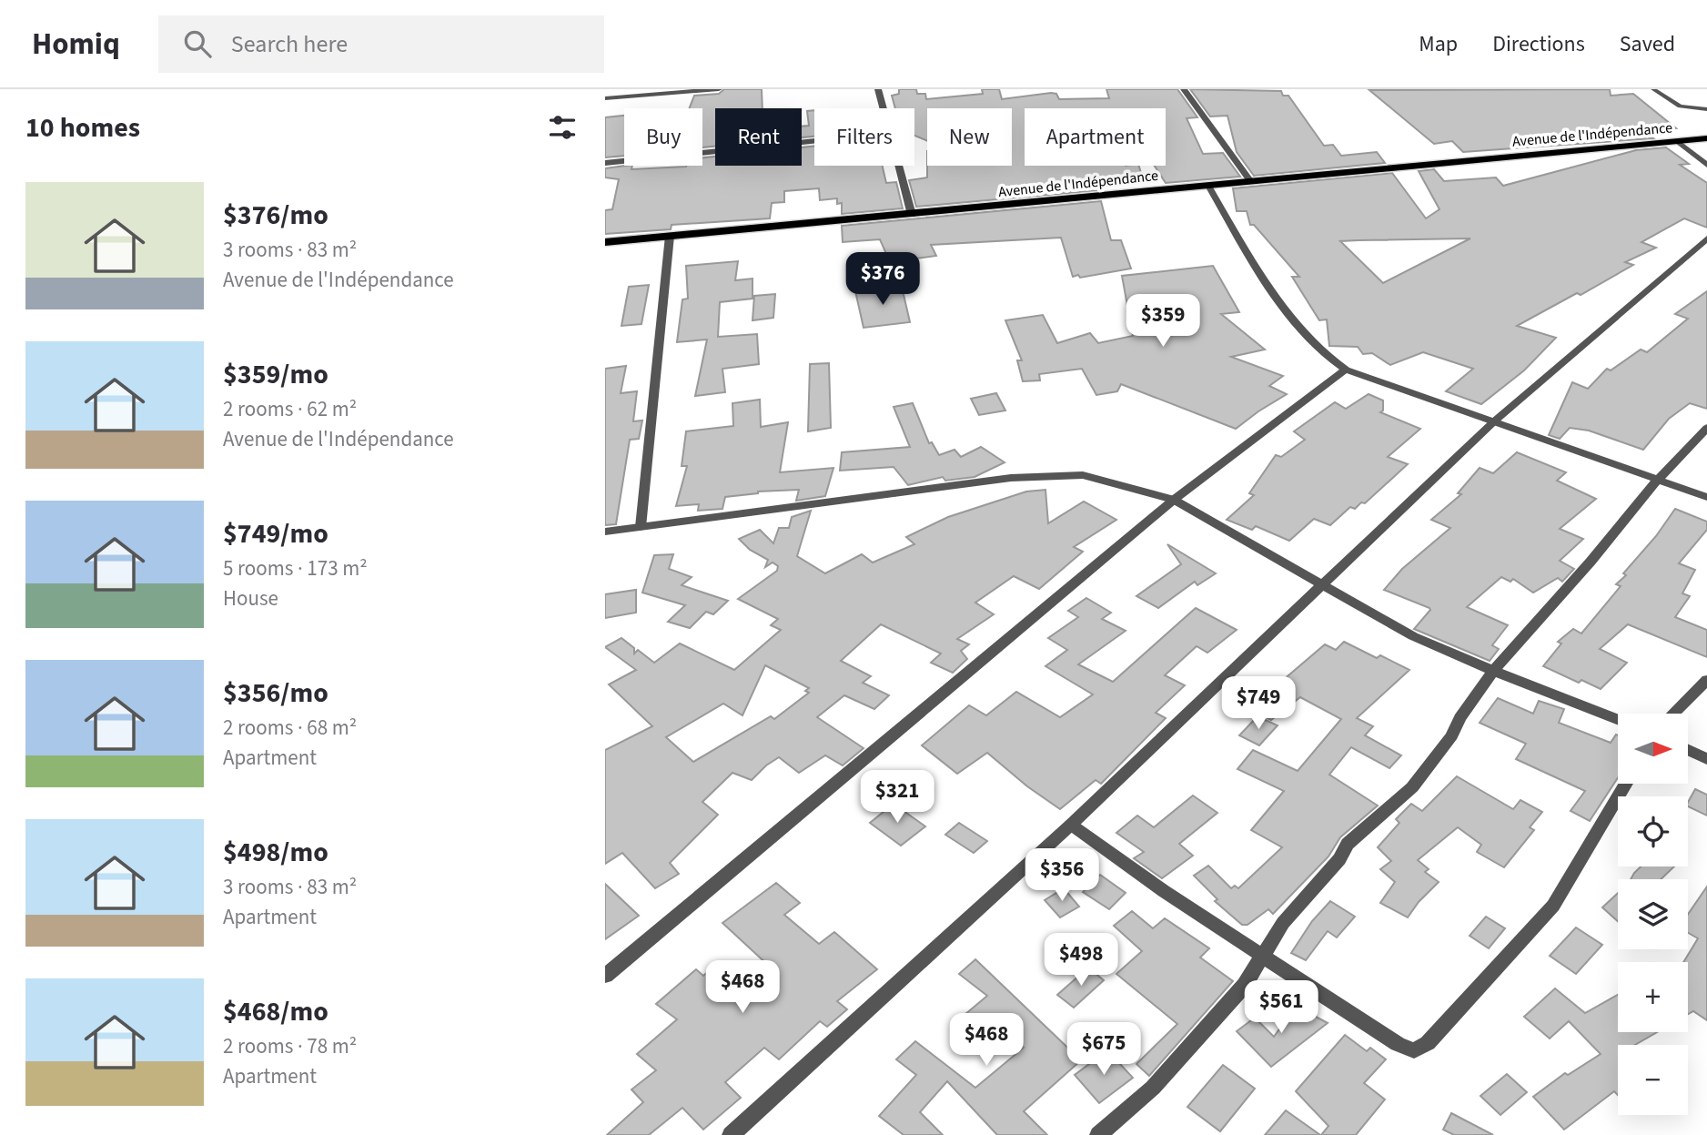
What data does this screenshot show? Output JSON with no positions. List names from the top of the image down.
{
  "streets": {
    "main road": ["Avenue de l'Indépendance"]
  },
  "north": "right",
  "page": {
    "header": "Homiq",
    "search": "Search here",
    "nav": ["Map", "Directions", "Saved"],
    "heading": "10 homes",
    "chip": [
      "Buy",
      "Rent",
      "Filters",
      "New",
      "Apartment"
    ],
    "list": [
      {
        "name": "$376/mo",
        "note": "3 rooms · 83 m² · Avenue de l'Indépendance"
      },
      {
        "name": "$359/mo",
        "note": "2 rooms · 62 m² · Avenue de l'Indépendance"
      },
      {
        "name": "$749/mo",
        "note": "5 rooms · 173 m² · House"
      },
      {
        "name": "$356/mo",
        "note": "2 rooms · 68 m² · Apartment"
      },
      {
        "name": "$498/mo",
        "note": "3 rooms · 83 m² · Apartment"
      },
      {
        "name": "$468/mo",
        "note": "2 rooms · 78 m² · Apartment"
      }
    ],
    "price": [
      "$376",
      "$359",
      "$749",
      "$321",
      "$356",
      "$498",
      "$468",
      "$561",
      "$468",
      "$675"
    ],
    "map_buttons": ["+", "−"]
  }
}
